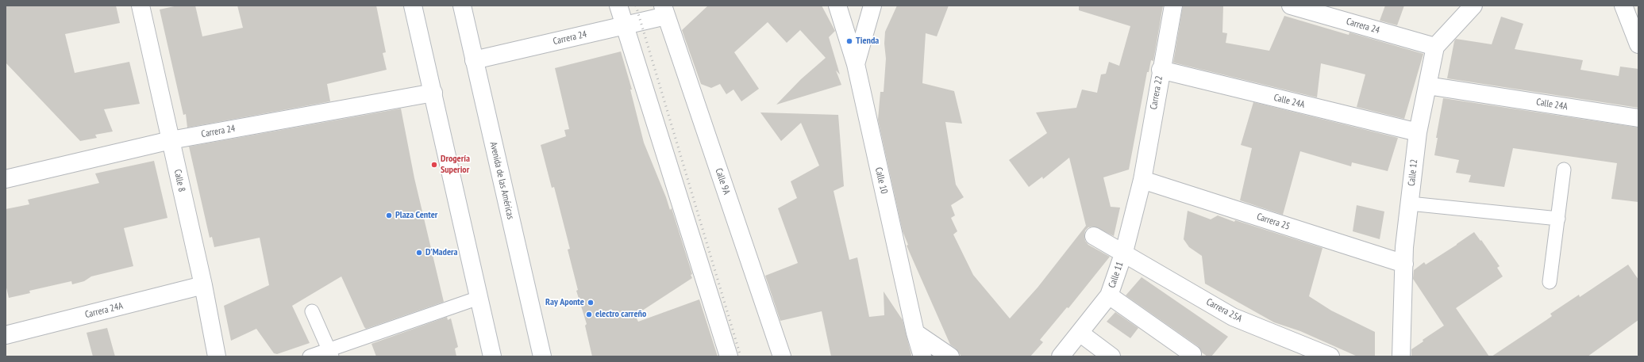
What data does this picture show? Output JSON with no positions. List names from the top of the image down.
{
  "streets": {
    "street": [
      "Carrera 24",
      "Carrera 22",
      "Calle 24A",
      "Calle 12",
      "Calle 8",
      "Avenida de las Américas",
      "Calle 10",
      "Calle 9A",
      "Carrera 25",
      "Calle 11",
      "Carrera 24A",
      "Carrera 25A"
    ]
  },
  "crossings": [
    ["Carrera 24", "Calle 12"],
    ["Carrera 24", "Calle 8"],
    ["Carrera 24", "Avenida de las Américas"],
    ["Carrera 24", "Calle 9A"],
    ["Carrera 22", "Calle 24A"],
    ["Carrera 22", "Carrera 25"],
    ["Carrera 22", "Calle 11"],
    ["Calle 24A", "Calle 12"],
    ["Calle 12", "Carrera 25"],
    ["Calle 8", "Carrera 24A"],
    ["Carrera 25", "Calle 11"],
    ["Calle 11", "Carrera 25A"]
  ],
  "places": [
    "Tienda",
    "Drogería Superior",
    "Plaza Center",
    "D'Madera",
    "Ray Aponte",
    "electro carreño"
  ]
}
